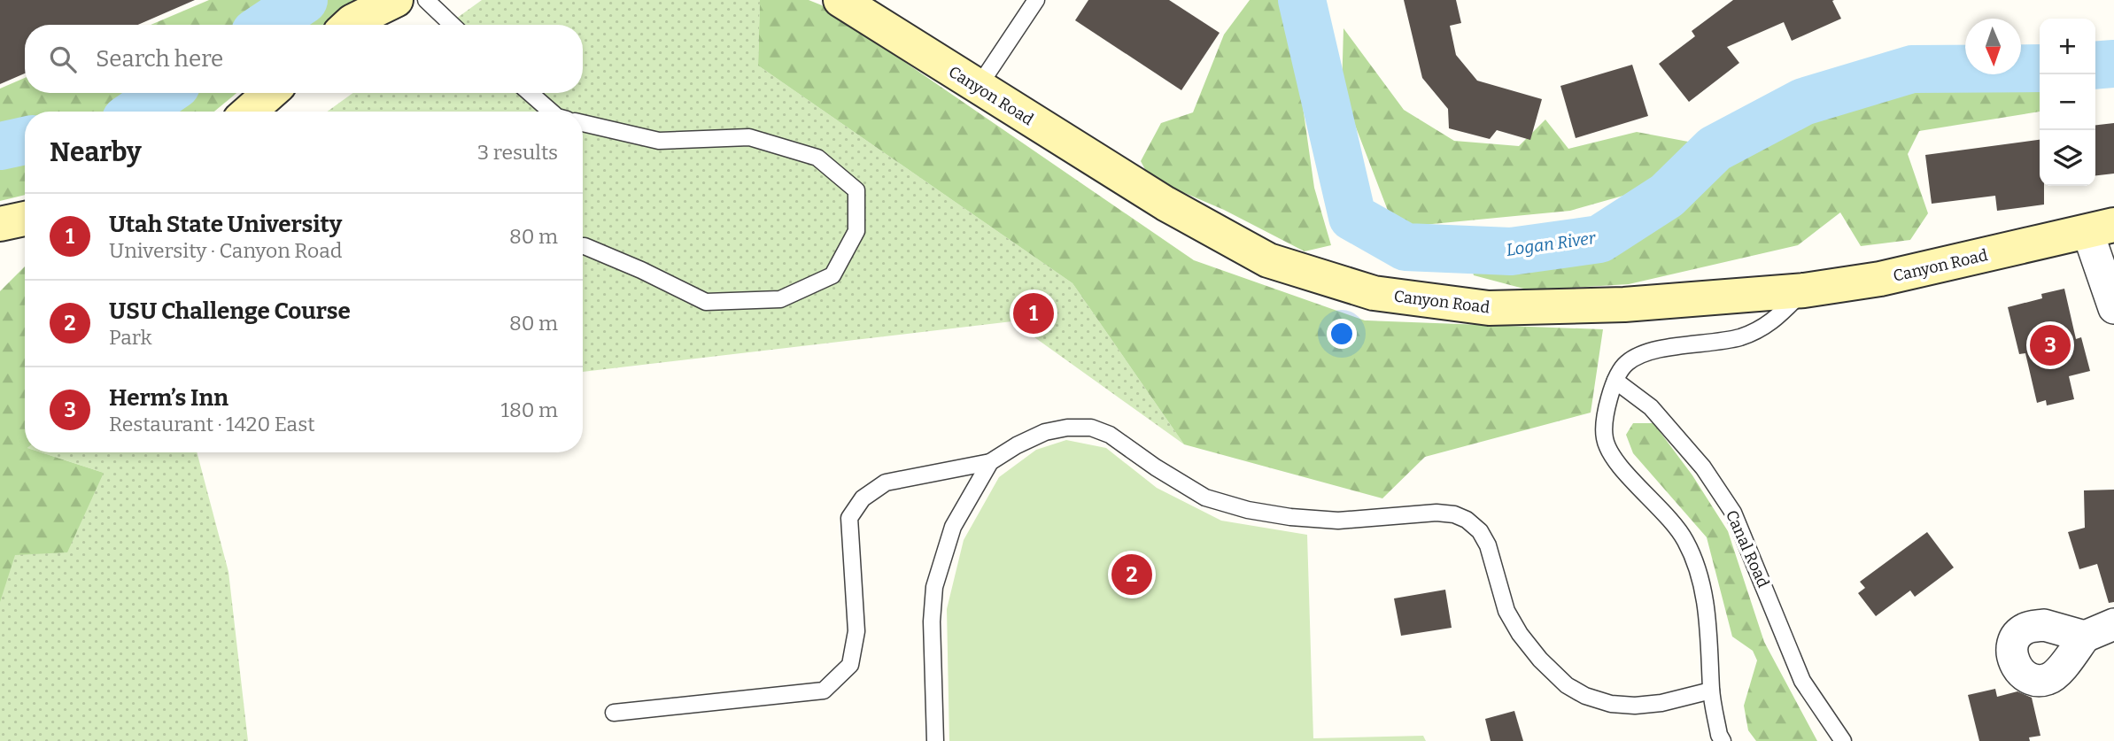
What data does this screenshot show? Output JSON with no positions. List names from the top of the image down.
{
  "streets": {
    "street": ["Canyon Road"],
    "lane": ["Canal Road"]
  },
  "water": ["Logan River"],
  "north": "bottom",
  "page": {
    "map_buttons": ["+", "−"],
    "search": "Search here",
    "heading": ["Nearby", "3 results"],
    "list": [
      {
        "mark": "1",
        "name": "Utah State University",
        "note": "University · Canyon Road",
        "value": "80 m"
      },
      {
        "mark": "2",
        "name": "USU Challenge Course",
        "note": "Park",
        "value": "80 m"
      },
      {
        "mark": "3",
        "name": "Herm’s Inn",
        "note": "Restaurant · 1420 East",
        "value": "180 m"
      }
    ],
    "pins": ["1", "3", "2"]
  }
}
